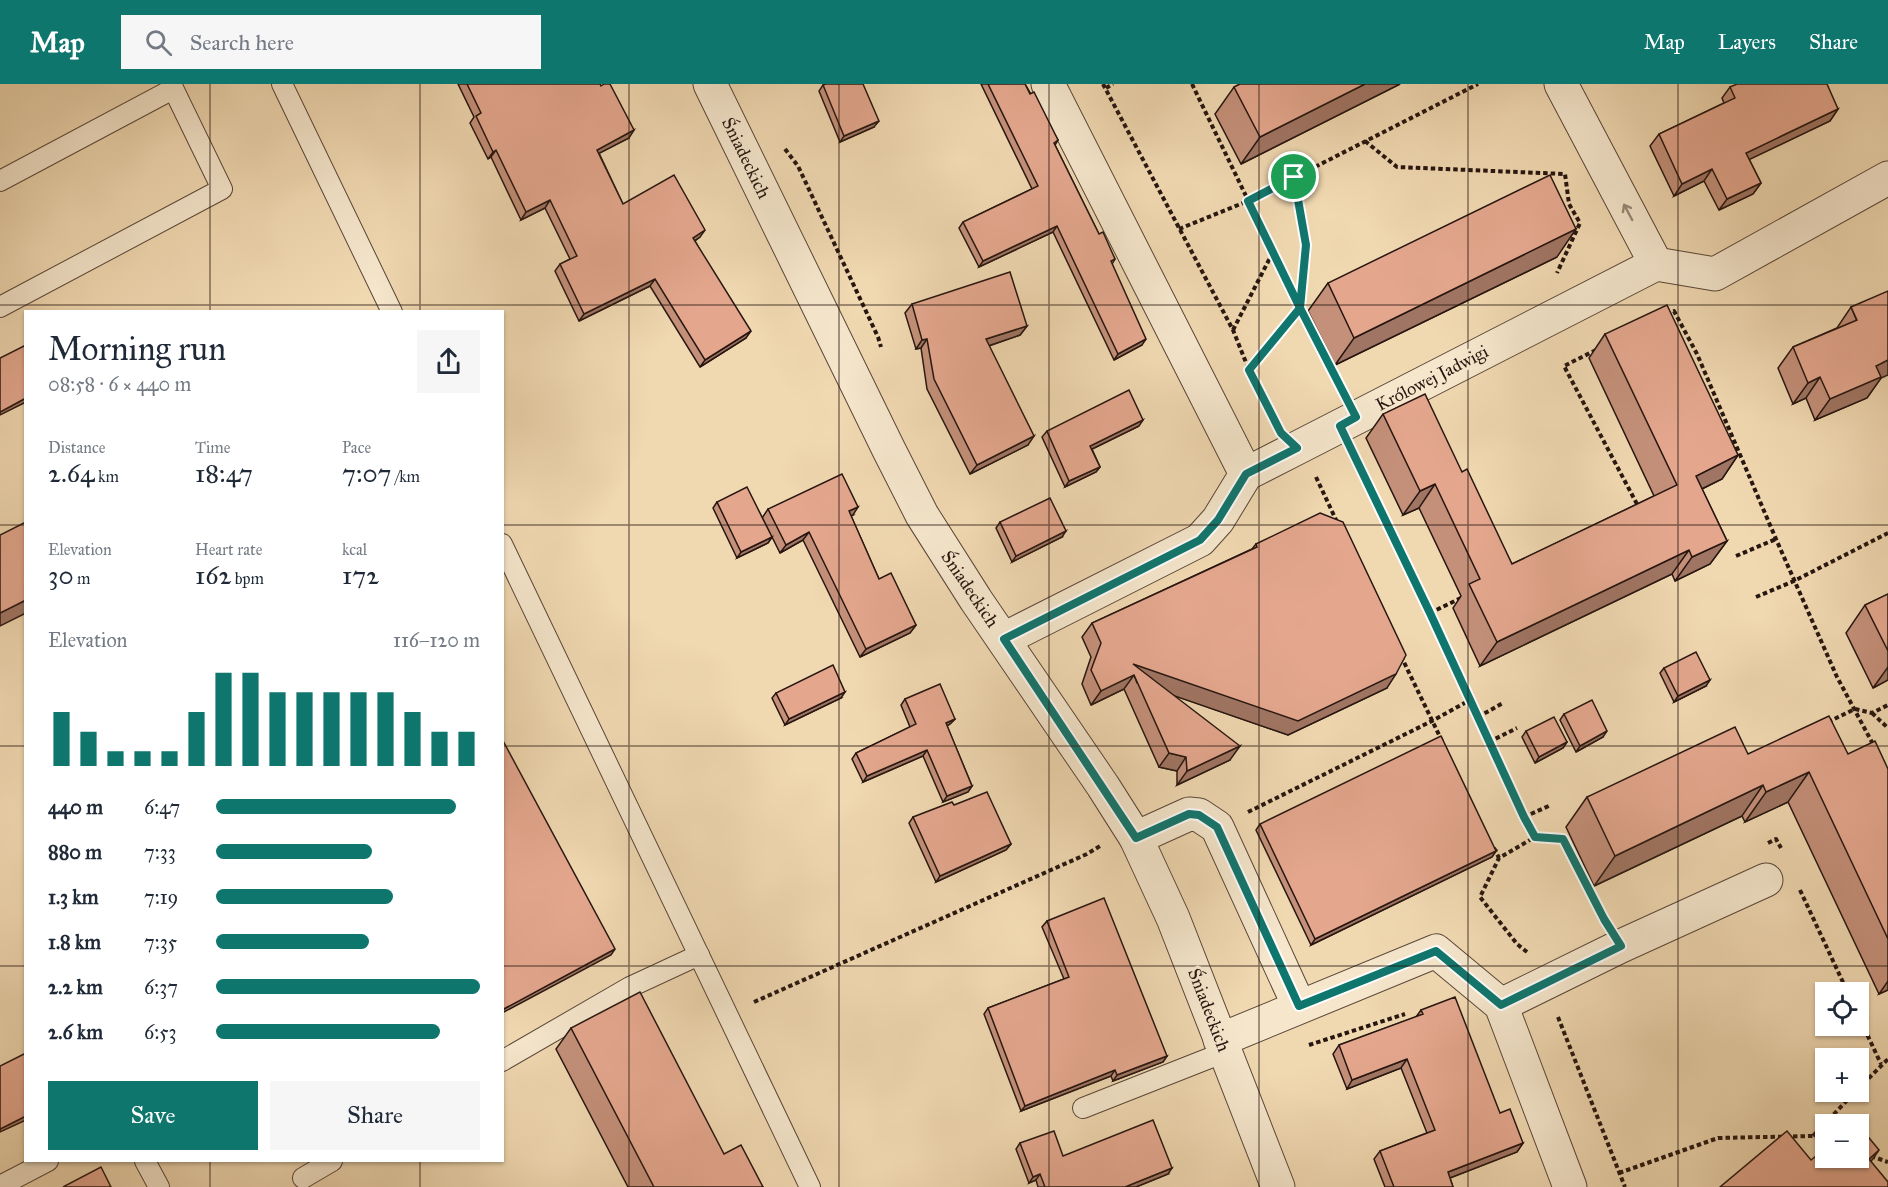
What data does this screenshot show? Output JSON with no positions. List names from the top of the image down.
{
  "streets": {
    "street": ["Śniadeckich", "Królowej Jadwigi"]
  },
  "page": {
    "header": "Map",
    "search": "Search here",
    "nav": ["Map", "Layers", "Share"],
    "heading": ["Morning run", "08:58 · 6 × 440 m"],
    "stats": [
      ["Distance", "2.64 km"],
      ["Time", "18:47"],
      ["Pace", "7:07 /km"],
      ["Elevation", "30 m"],
      ["Heart rate", "162 bpm"],
      ["kcal", "172"]
    ],
    "chart": ["Elevation", "116–120 m"],
    "list": [
      {
        "name": "440 m",
        "note": "6:47"
      },
      {
        "name": "880 m",
        "note": "7:33"
      },
      {
        "name": "1.3 km",
        "note": "7:19"
      },
      {
        "name": "1.8 km",
        "note": "7:35"
      },
      {
        "name": "2.2 km",
        "note": "6:37"
      },
      {
        "name": "2.6 km",
        "note": "6:53"
      }
    ],
    "map_buttons": ["+", "−"],
    "buttons": ["Save", "Share"]
  }
}
